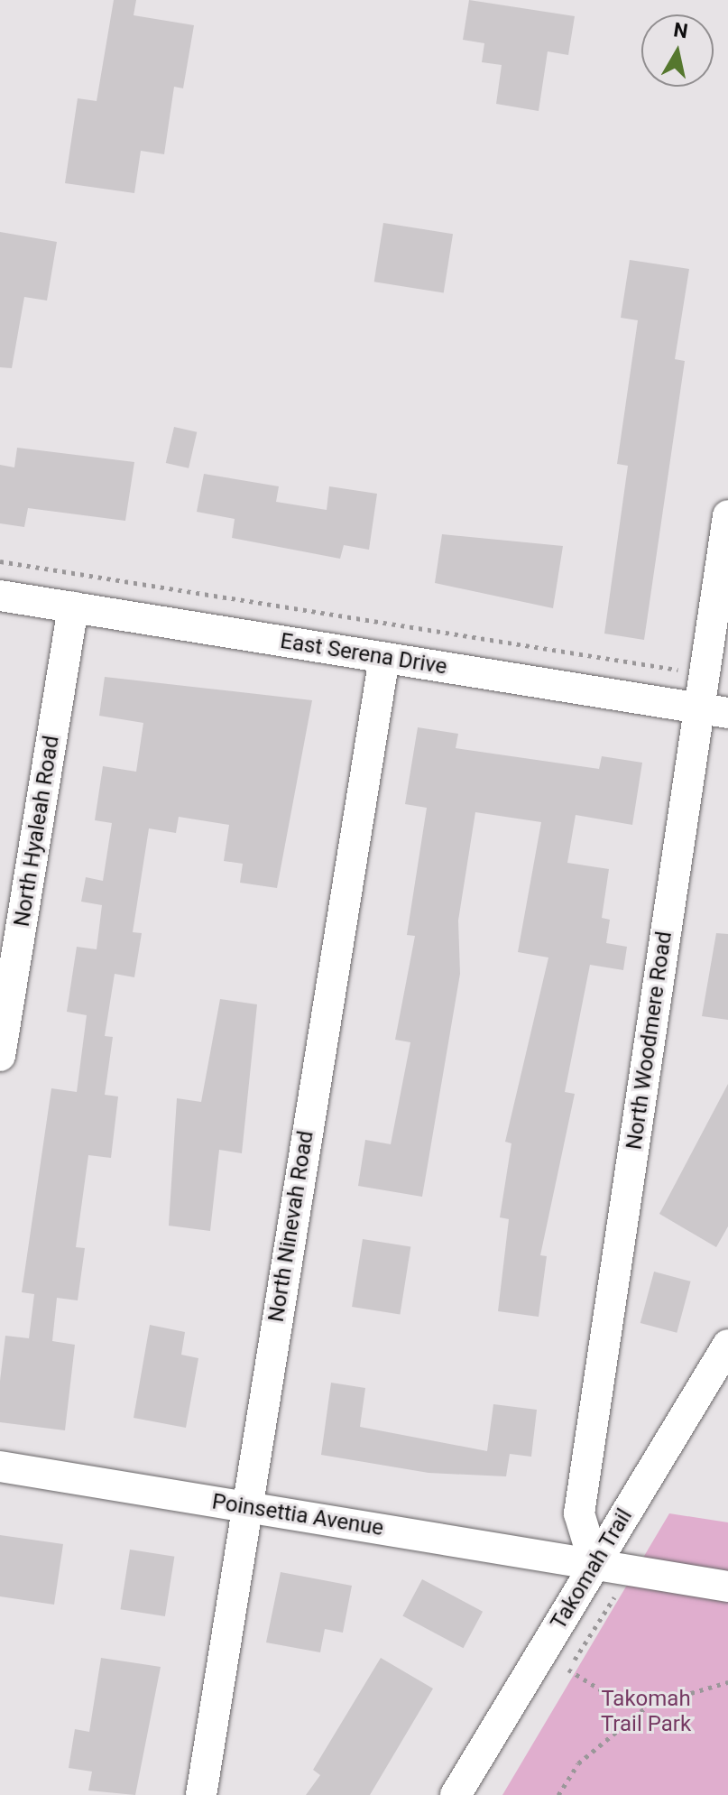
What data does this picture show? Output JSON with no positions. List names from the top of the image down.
{
  "streets": {
    "street": [
      "East Serena Drive",
      "North Hyaleah Road",
      "North Woodmere Road",
      "North Ninevah Road",
      "Poinsettia Avenue",
      "Takomah Trail"
    ]
  },
  "crossings": [
    ["East Serena Drive", "North Hyaleah Road"],
    ["East Serena Drive", "North Woodmere Road"],
    ["East Serena Drive", "North Ninevah Road"],
    ["North Woodmere Road", "Poinsettia Avenue"],
    ["North Woodmere Road", "Takomah Trail"],
    ["North Ninevah Road", "Poinsettia Avenue"],
    ["Poinsettia Avenue", "Takomah Trail"]
  ],
  "parks": ["Takomah Trail Park"],
  "north": "top"
}
